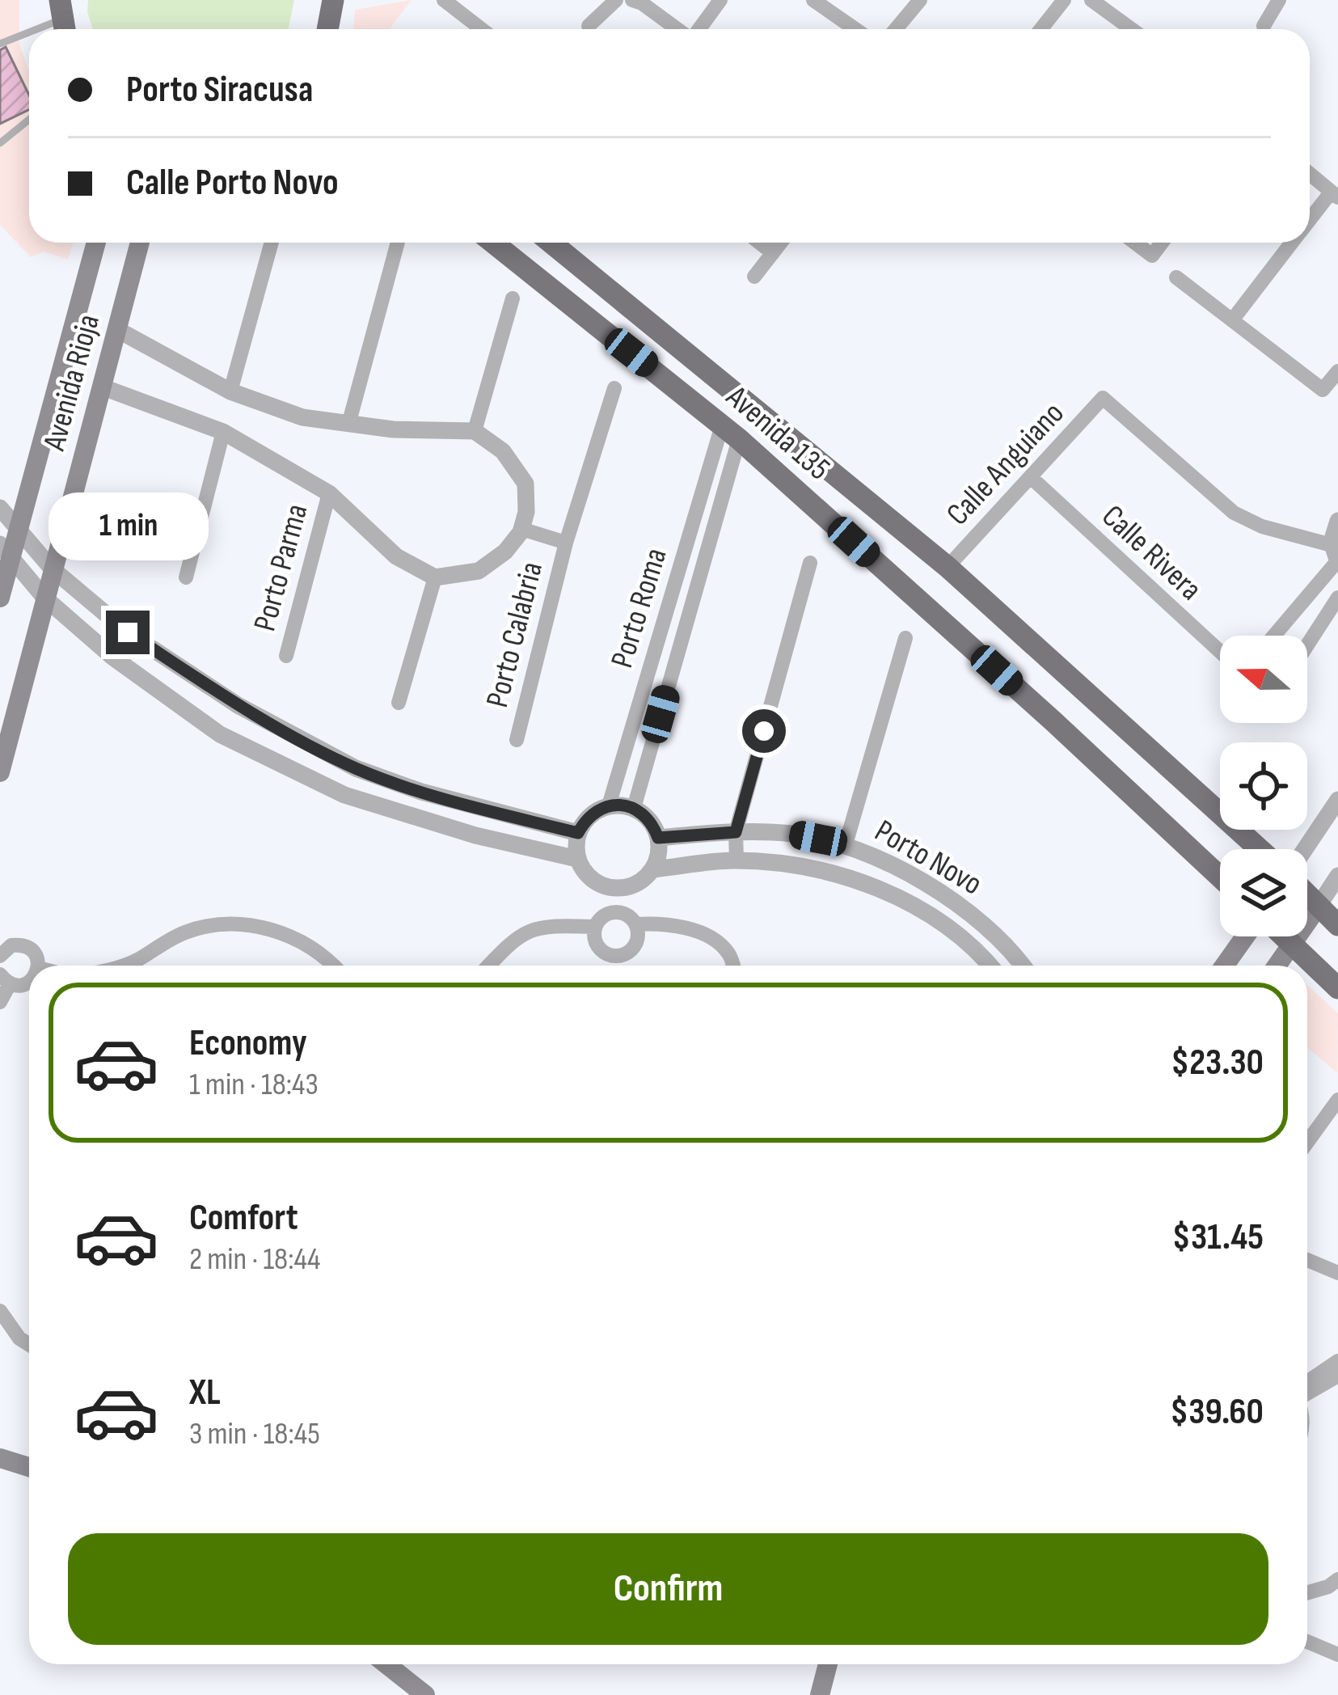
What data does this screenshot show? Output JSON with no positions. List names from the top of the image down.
{
  "streets": {
    "main road": ["Avenida Rioja", "Avenida 135"],
    "street": [
      "Calle Anguiano",
      "Calle Rivera",
      "Porto Parma",
      "Porto Roma",
      "Porto Calabria",
      "Porto Novo"
    ]
  },
  "crossings": [
    ["Avenida 135", "Calle Anguiano"],
    ["Avenida 135", "Porto Roma"],
    ["Calle Anguiano", "Calle Rivera"],
    ["Porto Roma", "Porto Novo"]
  ],
  "north": "left",
  "page": {
    "banner": ["Porto Siracusa", "Calle Porto Novo"],
    "bubble": "1 min",
    "list": [
      {
        "name": "Economy",
        "note": "1 min · 18:43",
        "value": "$23.30"
      },
      {
        "name": "Comfort",
        "note": "2 min · 18:44",
        "value": "$31.45"
      },
      {
        "name": "XL",
        "note": "3 min · 18:45",
        "value": "$39.60"
      }
    ],
    "buttons": "Confirm"
  }
}
